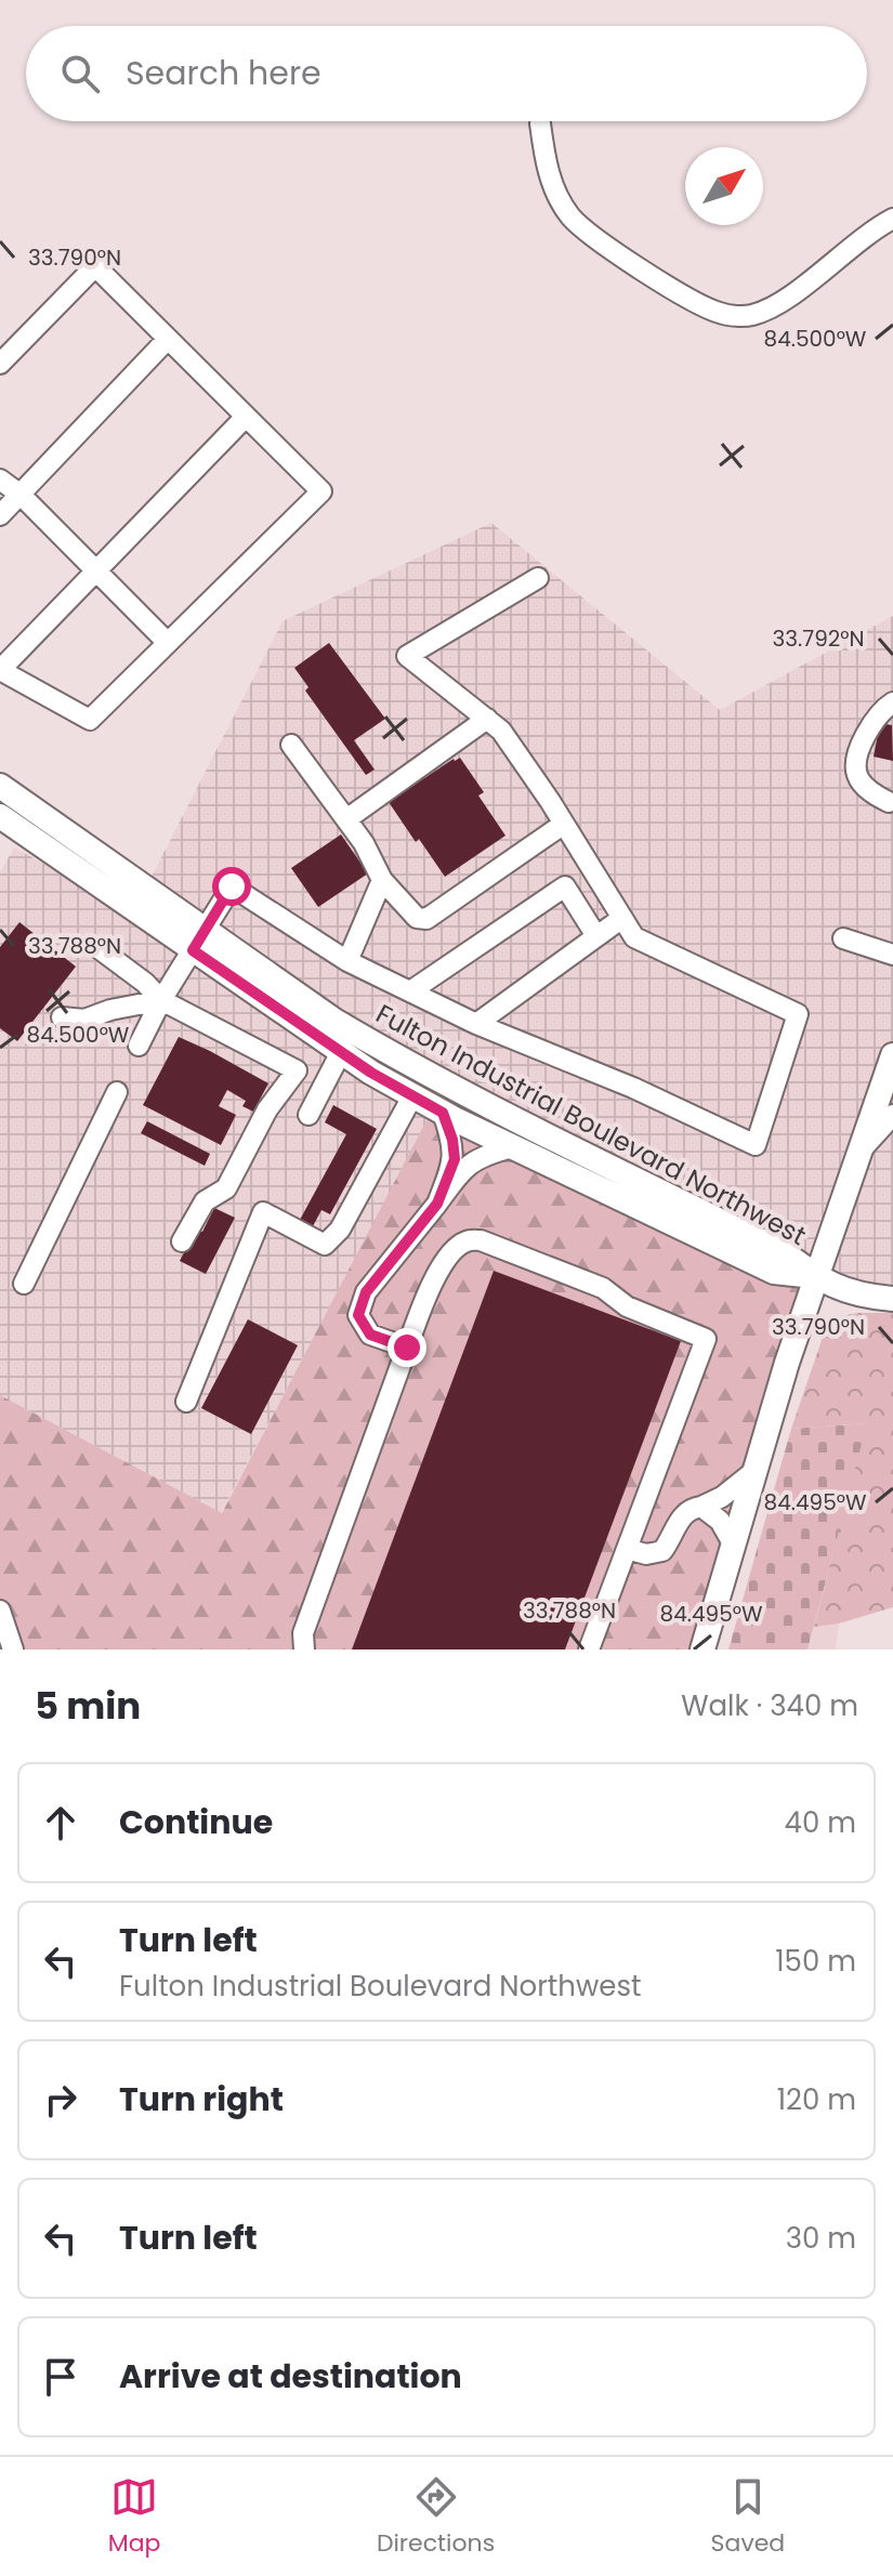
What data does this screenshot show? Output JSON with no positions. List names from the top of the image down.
{
  "streets": {
    "main road": ["Fulton Industrial Boulevard Northwest"]
  },
  "north": "top right",
  "page": {
    "search": "Search here",
    "heading": ["5 min", "Walk · 340 m"],
    "list": [
      ["Continue", "40 m"],
      ["Turn left", "Fulton Industrial Boulevard Northwest", "150 m"],
      ["Turn right", "120 m"],
      ["Turn left", "30 m"],
      "Arrive at destination"
    ],
    "nav": ["Map", "Directions", "Saved"]
  },
  "coordinates": [
    "33.790°N",
    "84.500°W",
    "33.792°N",
    "33.788°N",
    "84.495°W"
  ]
}
